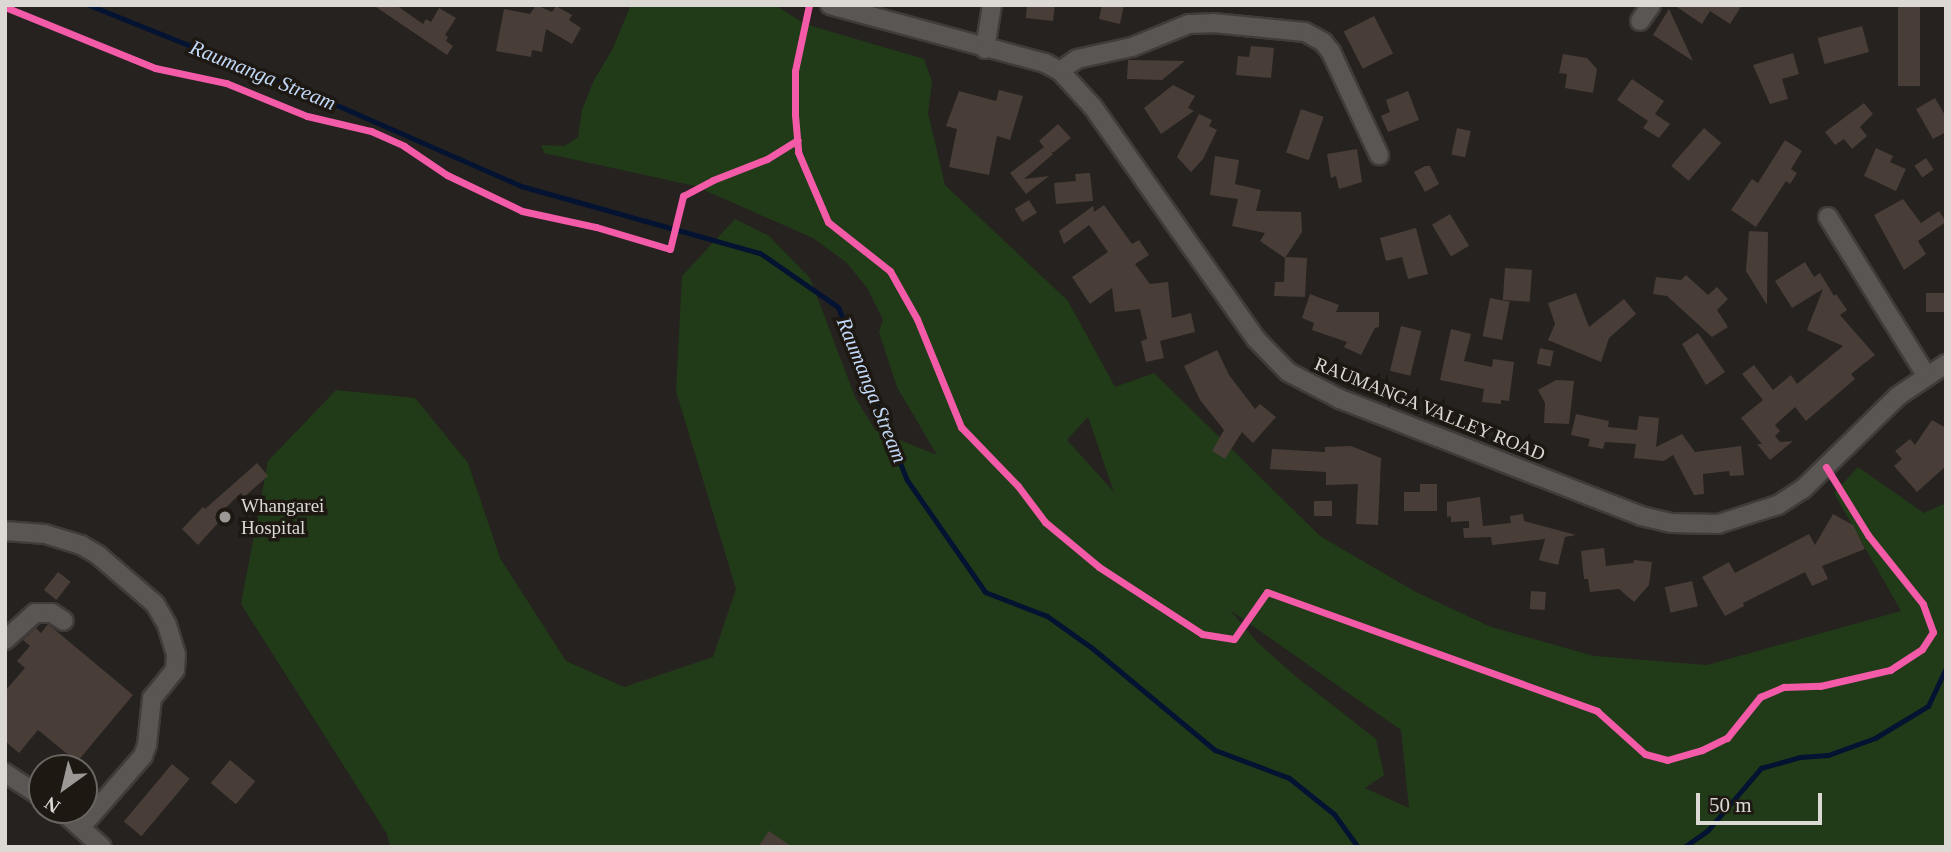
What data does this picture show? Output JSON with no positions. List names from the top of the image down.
{
  "streets": {
    "street": ["RAUMANGA VALLEY ROAD"]
  },
  "water": ["Raumanga Stream"],
  "places": ["Whangarei Hospital"],
  "scale_bar": "50 m",
  "north": "bottom left"
}
